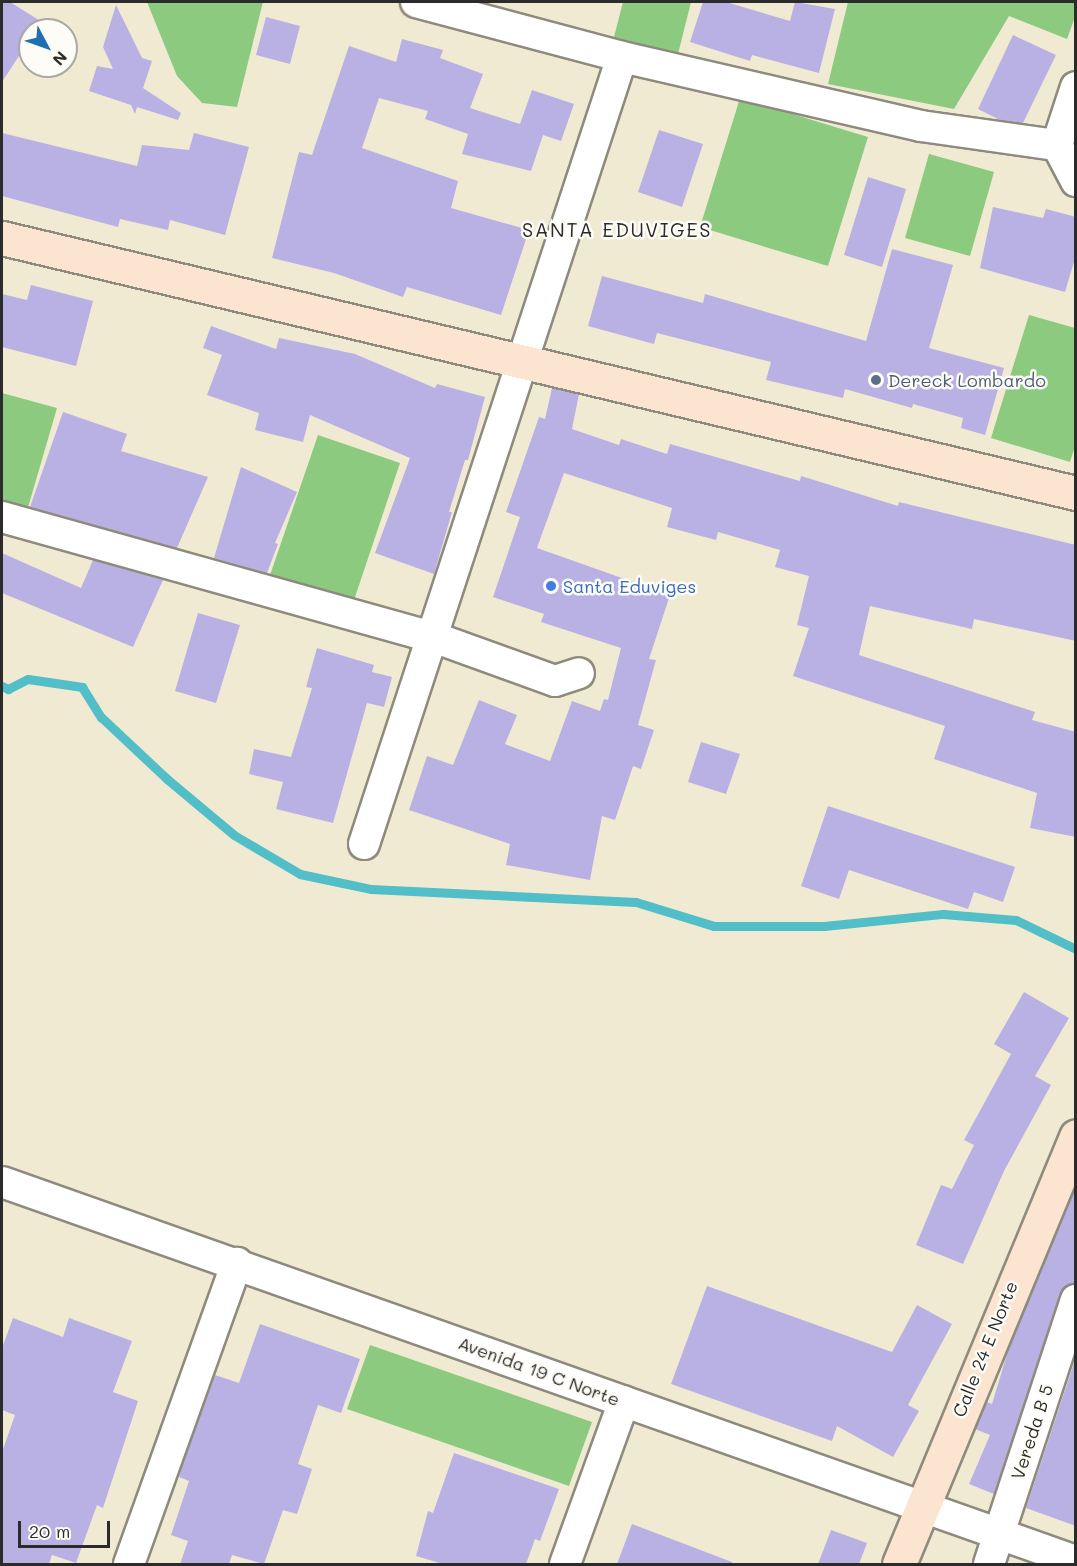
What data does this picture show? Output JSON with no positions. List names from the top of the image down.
{
  "streets": {
    "street": ["Calle 24 E Norte", "Avenida 19 C Norte", "Vereda B 5"]
  },
  "crossings": [
    ["Calle 24 E Norte", "Avenida 19 C Norte"],
    ["Avenida 19 C Norte", "Vereda B 5"]
  ],
  "districts": ["SANTA EDUVIGES"],
  "places": ["Dereck Lombardo", "Santa Eduviges"],
  "scale_bar": "20 m",
  "north": "bottom right"
}
